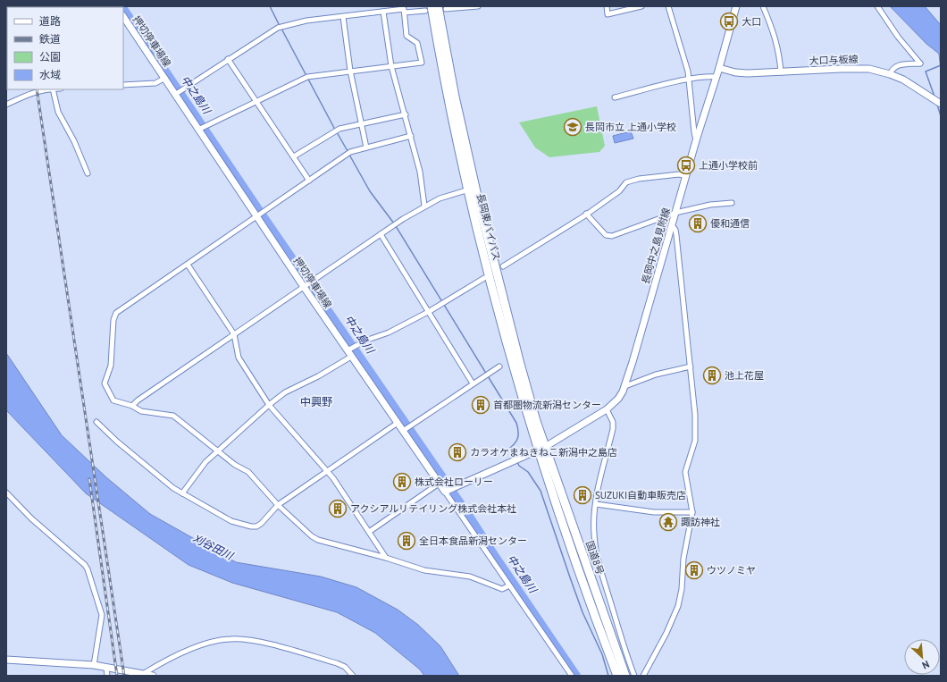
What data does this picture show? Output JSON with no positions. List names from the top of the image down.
{
  "streets": {
    "highway": ["長岡東バイパス", "国道8号"],
    "main road": ["押切停車場線", "大口与板線", "長岡中之島見附線"]
  },
  "crossings": [
    ["大口与板線", "長岡中之島見附線"],
    ["長岡東バイパス", "長岡中之島見附線"],
    ["長岡東バイパス", "国道8号"],
    ["長岡中之島見附線", "国道8号"]
  ],
  "districts": ["中興野"],
  "water": ["中之島川", "刈谷田川"],
  "places": {
    "bus stop": ["大口", "上通小学校前"],
    "school or university": ["長岡市立 上通小学校"],
    "building": [
      "優和通信",
      "池上花屋",
      "首都圏物流新潟センター",
      "カラオケまねきねこ新潟中之島店",
      "株式会社ローリー",
      "SUZUKI自動車販売店",
      "アクシアルリテイリング株式会社本社",
      "全日本食品新潟センター",
      "ウツノミヤ"
    ],
    "temple": ["諏訪神社"]
  },
  "legend": [
    "道路",
    "鉄道",
    "公園",
    "水域"
  ],
  "north": "bottom right"
}
